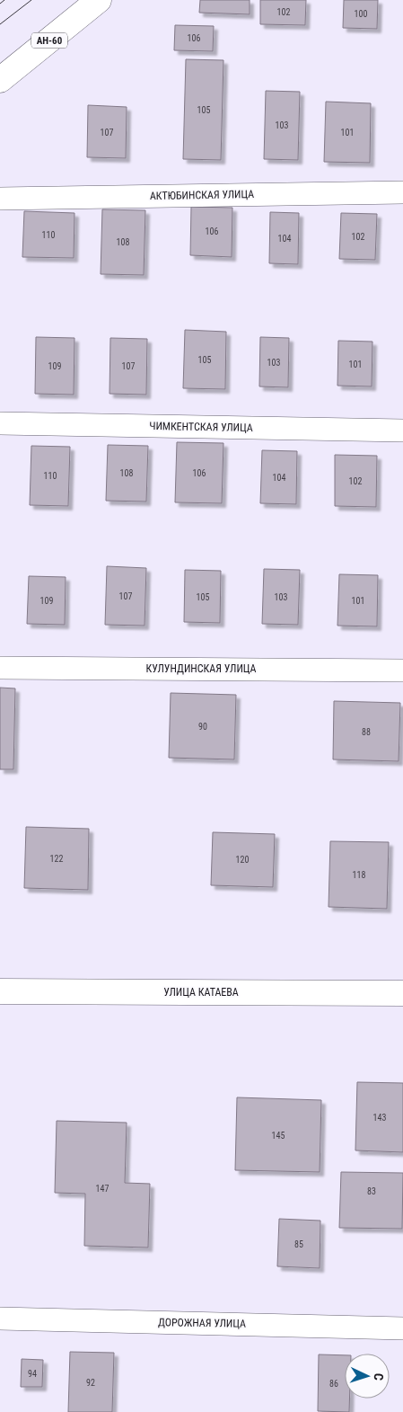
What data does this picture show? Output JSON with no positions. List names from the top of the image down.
{
  "streets": {
    "street": [
      "АН-60",
      "АКТЮБИНСКАЯ УЛИЦА",
      "ЧИМКЕНТСКАЯ УЛИЦА",
      "КУЛУНДИНСКАЯ УЛИЦА",
      "УЛИЦА КАТАЕВА",
      "ДОРОЖНАЯ УЛИЦА"
    ]
  },
  "house_numbers": [
    "102",
    "100",
    "106",
    "105",
    "103",
    "107",
    "101",
    "106",
    "110",
    "102",
    "104",
    "108",
    "105",
    "103",
    "101",
    "109",
    "107",
    "108",
    "106",
    "110",
    "104",
    "102",
    "107",
    "105",
    "103",
    "109",
    "101",
    "90",
    "88",
    "122",
    "120",
    "118",
    "143",
    "145",
    "147",
    "83",
    "85",
    "94",
    "92",
    "86"
  ],
  "north": "right"
}
